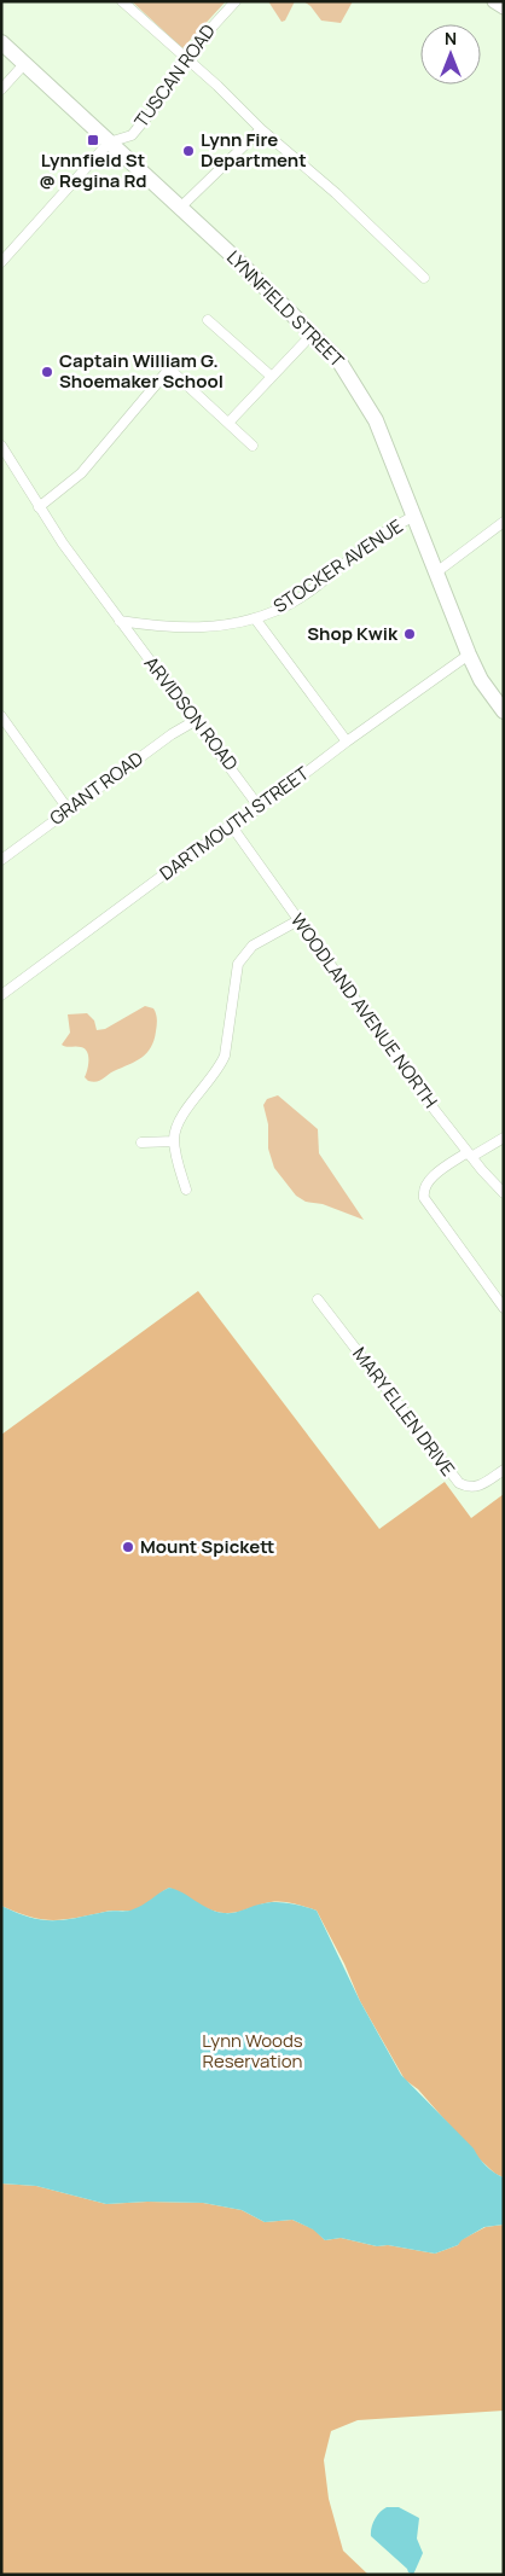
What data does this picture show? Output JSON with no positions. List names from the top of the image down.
{
  "streets": {
    "main road": ["LYNNFIELD STREET"],
    "street": [
      "TUSCAN ROAD",
      "STOCKER AVENUE",
      "ARVIDSON ROAD",
      "GRANT ROAD",
      "DARTMOUTH STREET",
      "WOODLAND AVENUE NORTH",
      "MARY ELLEN DRIVE"
    ]
  },
  "crossings": [
    ["TUSCAN ROAD", "LYNNFIELD STREET"],
    ["LYNNFIELD STREET", "STOCKER AVENUE"],
    ["LYNNFIELD STREET", "DARTMOUTH STREET"],
    ["STOCKER AVENUE", "ARVIDSON ROAD"],
    ["ARVIDSON ROAD", "GRANT ROAD"],
    ["ARVIDSON ROAD", "DARTMOUTH STREET"],
    ["DARTMOUTH STREET", "WOODLAND AVENUE NORTH"]
  ],
  "parks": ["Lynn Woods Reservation"],
  "places": {
    "transit": ["Lynnfield St @ Regina Rd"],
    "other": [
      "Lynn Fire Department",
      "Captain William G. Shoemaker School",
      "Shop Kwik",
      "Mount Spickett"
    ]
  },
  "north": "top"
}
